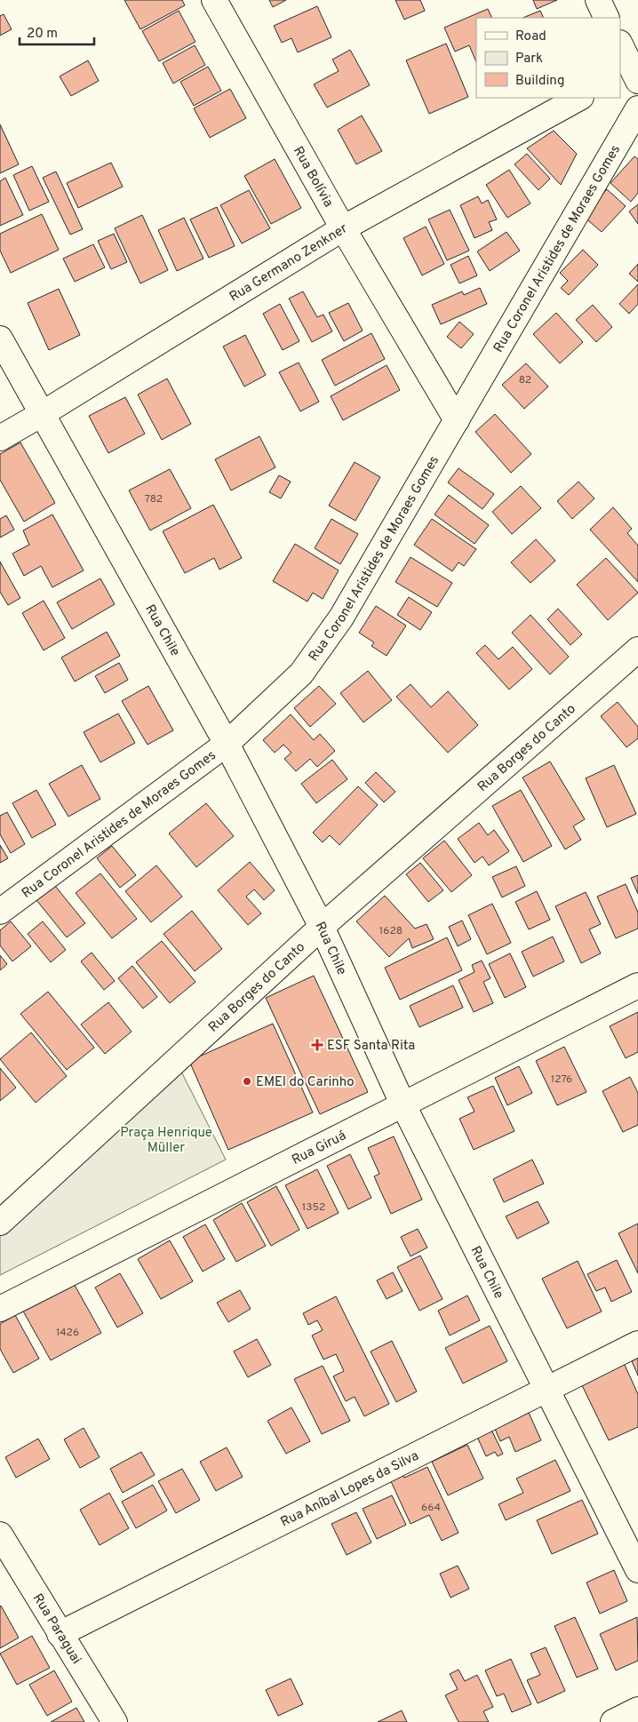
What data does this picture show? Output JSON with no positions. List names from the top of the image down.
{
  "streets": {
    "street": [
      "Rua Bolívia",
      "Rua Coronel Aristides de Moraes Gomes",
      "Rua Germano Zenkner",
      "Rua Chile",
      "Rua Borges do Canto",
      "Rua Giruá",
      "Rua Aníbal Lopes da Silva",
      "Rua Paraguai"
    ]
  },
  "crossings": [
    ["Rua Bolívia", "Rua Coronel Aristides de Moraes Gomes"],
    ["Rua Bolívia", "Rua Germano Zenkner"],
    ["Rua Coronel Aristides de Moraes Gomes", "Rua Chile"],
    ["Rua Germano Zenkner", "Rua Chile"],
    ["Rua Chile", "Rua Borges do Canto"],
    ["Rua Chile", "Rua Giruá"],
    ["Rua Chile", "Rua Aníbal Lopes da Silva"],
    ["Rua Aníbal Lopes da Silva", "Rua Paraguai"]
  ],
  "parks": ["Praça Henrique Müller"],
  "places": {
    "health": ["ESF Santa Rita"],
    "other": ["EMEI do Carinho"]
  },
  "house_numbers": [
    "82",
    "782",
    "1628",
    "1276",
    "1352",
    "1426",
    "664"
  ],
  "legend": ["Road", "Park", "Building"],
  "scale_bar": "20 m"
}
